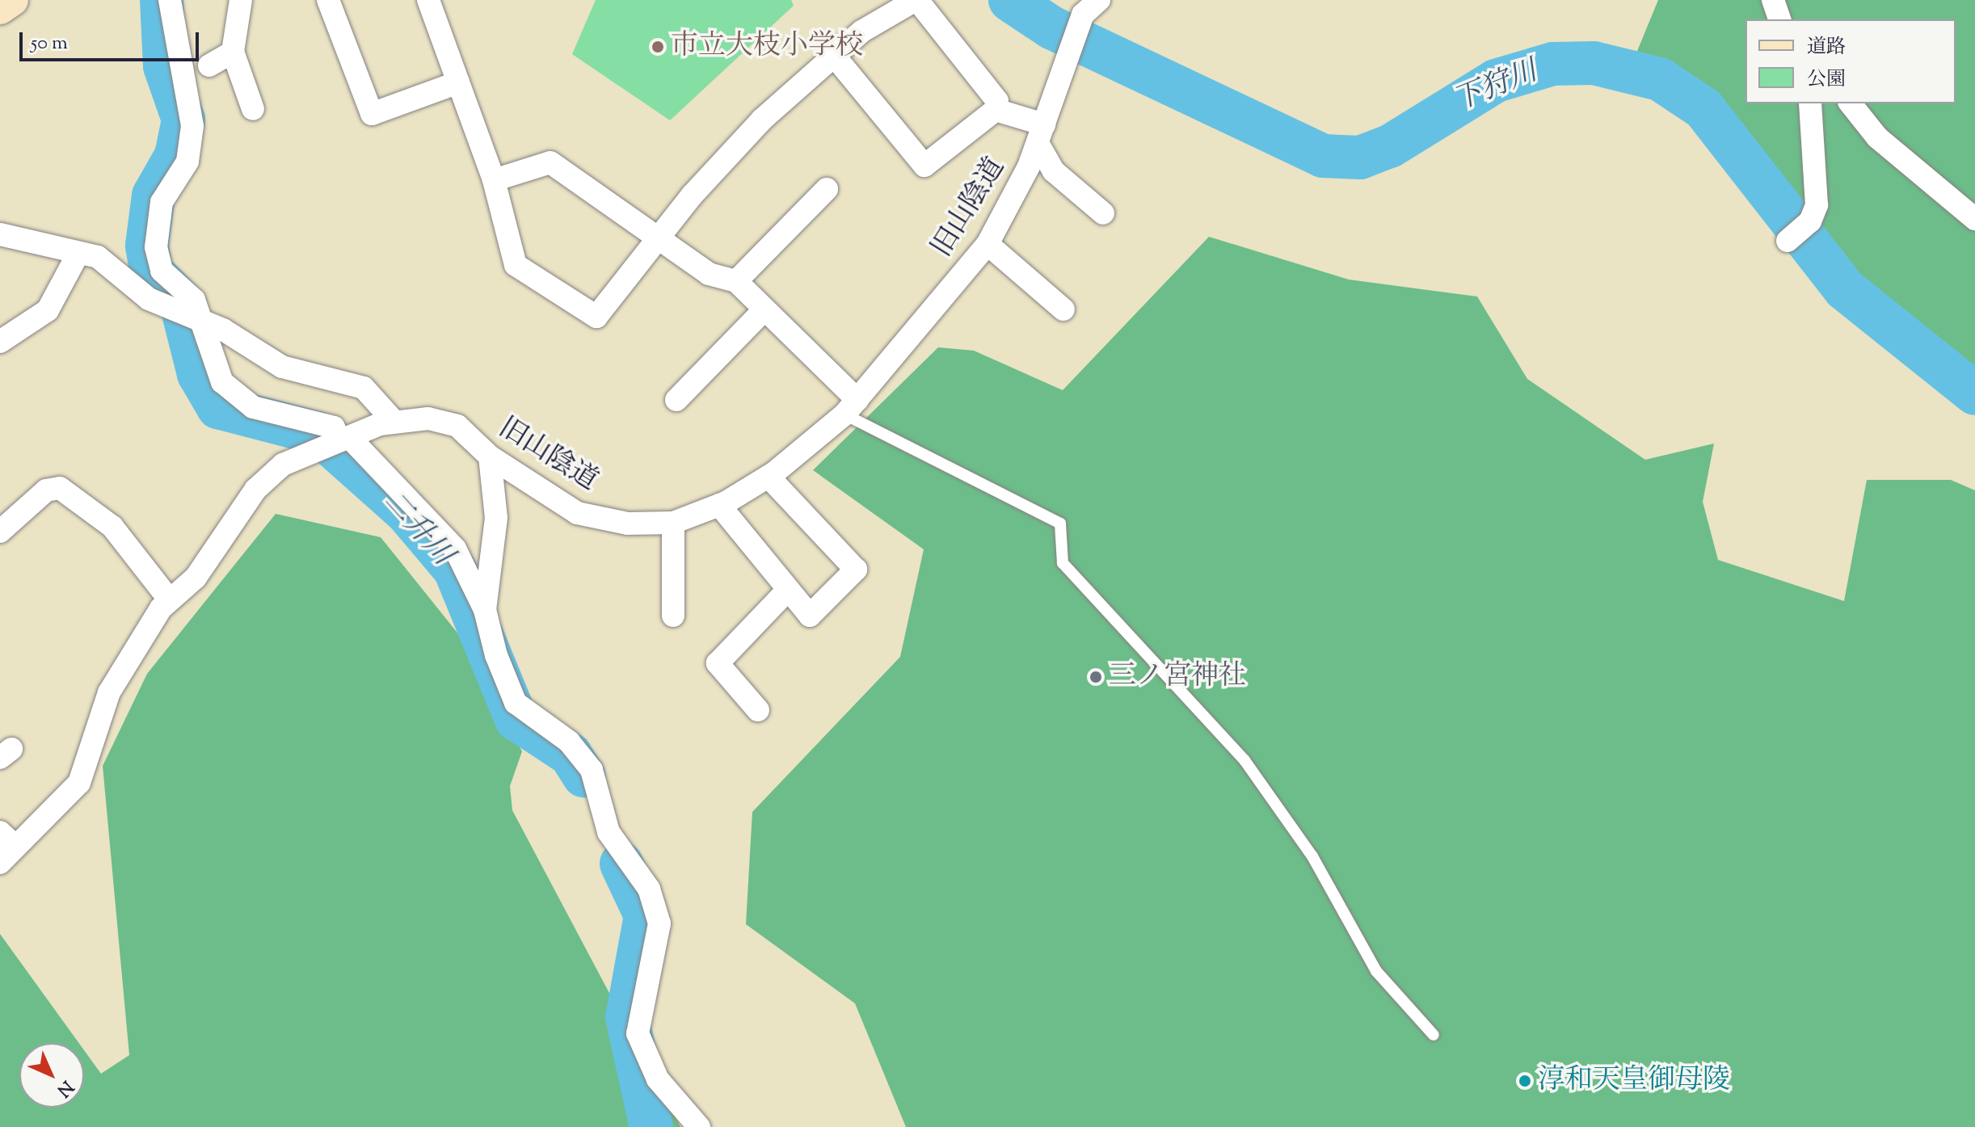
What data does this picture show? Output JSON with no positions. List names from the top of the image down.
{
  "streets": {
    "street": ["旧山陰道"]
  },
  "water": ["下狩川", "二升川"],
  "places": ["市立大枝小学校", "三ノ宮神社", "淳和天皇御母陵"],
  "legend": ["道路", "公園"],
  "scale_bar": "50 m",
  "north": "bottom right"
}
